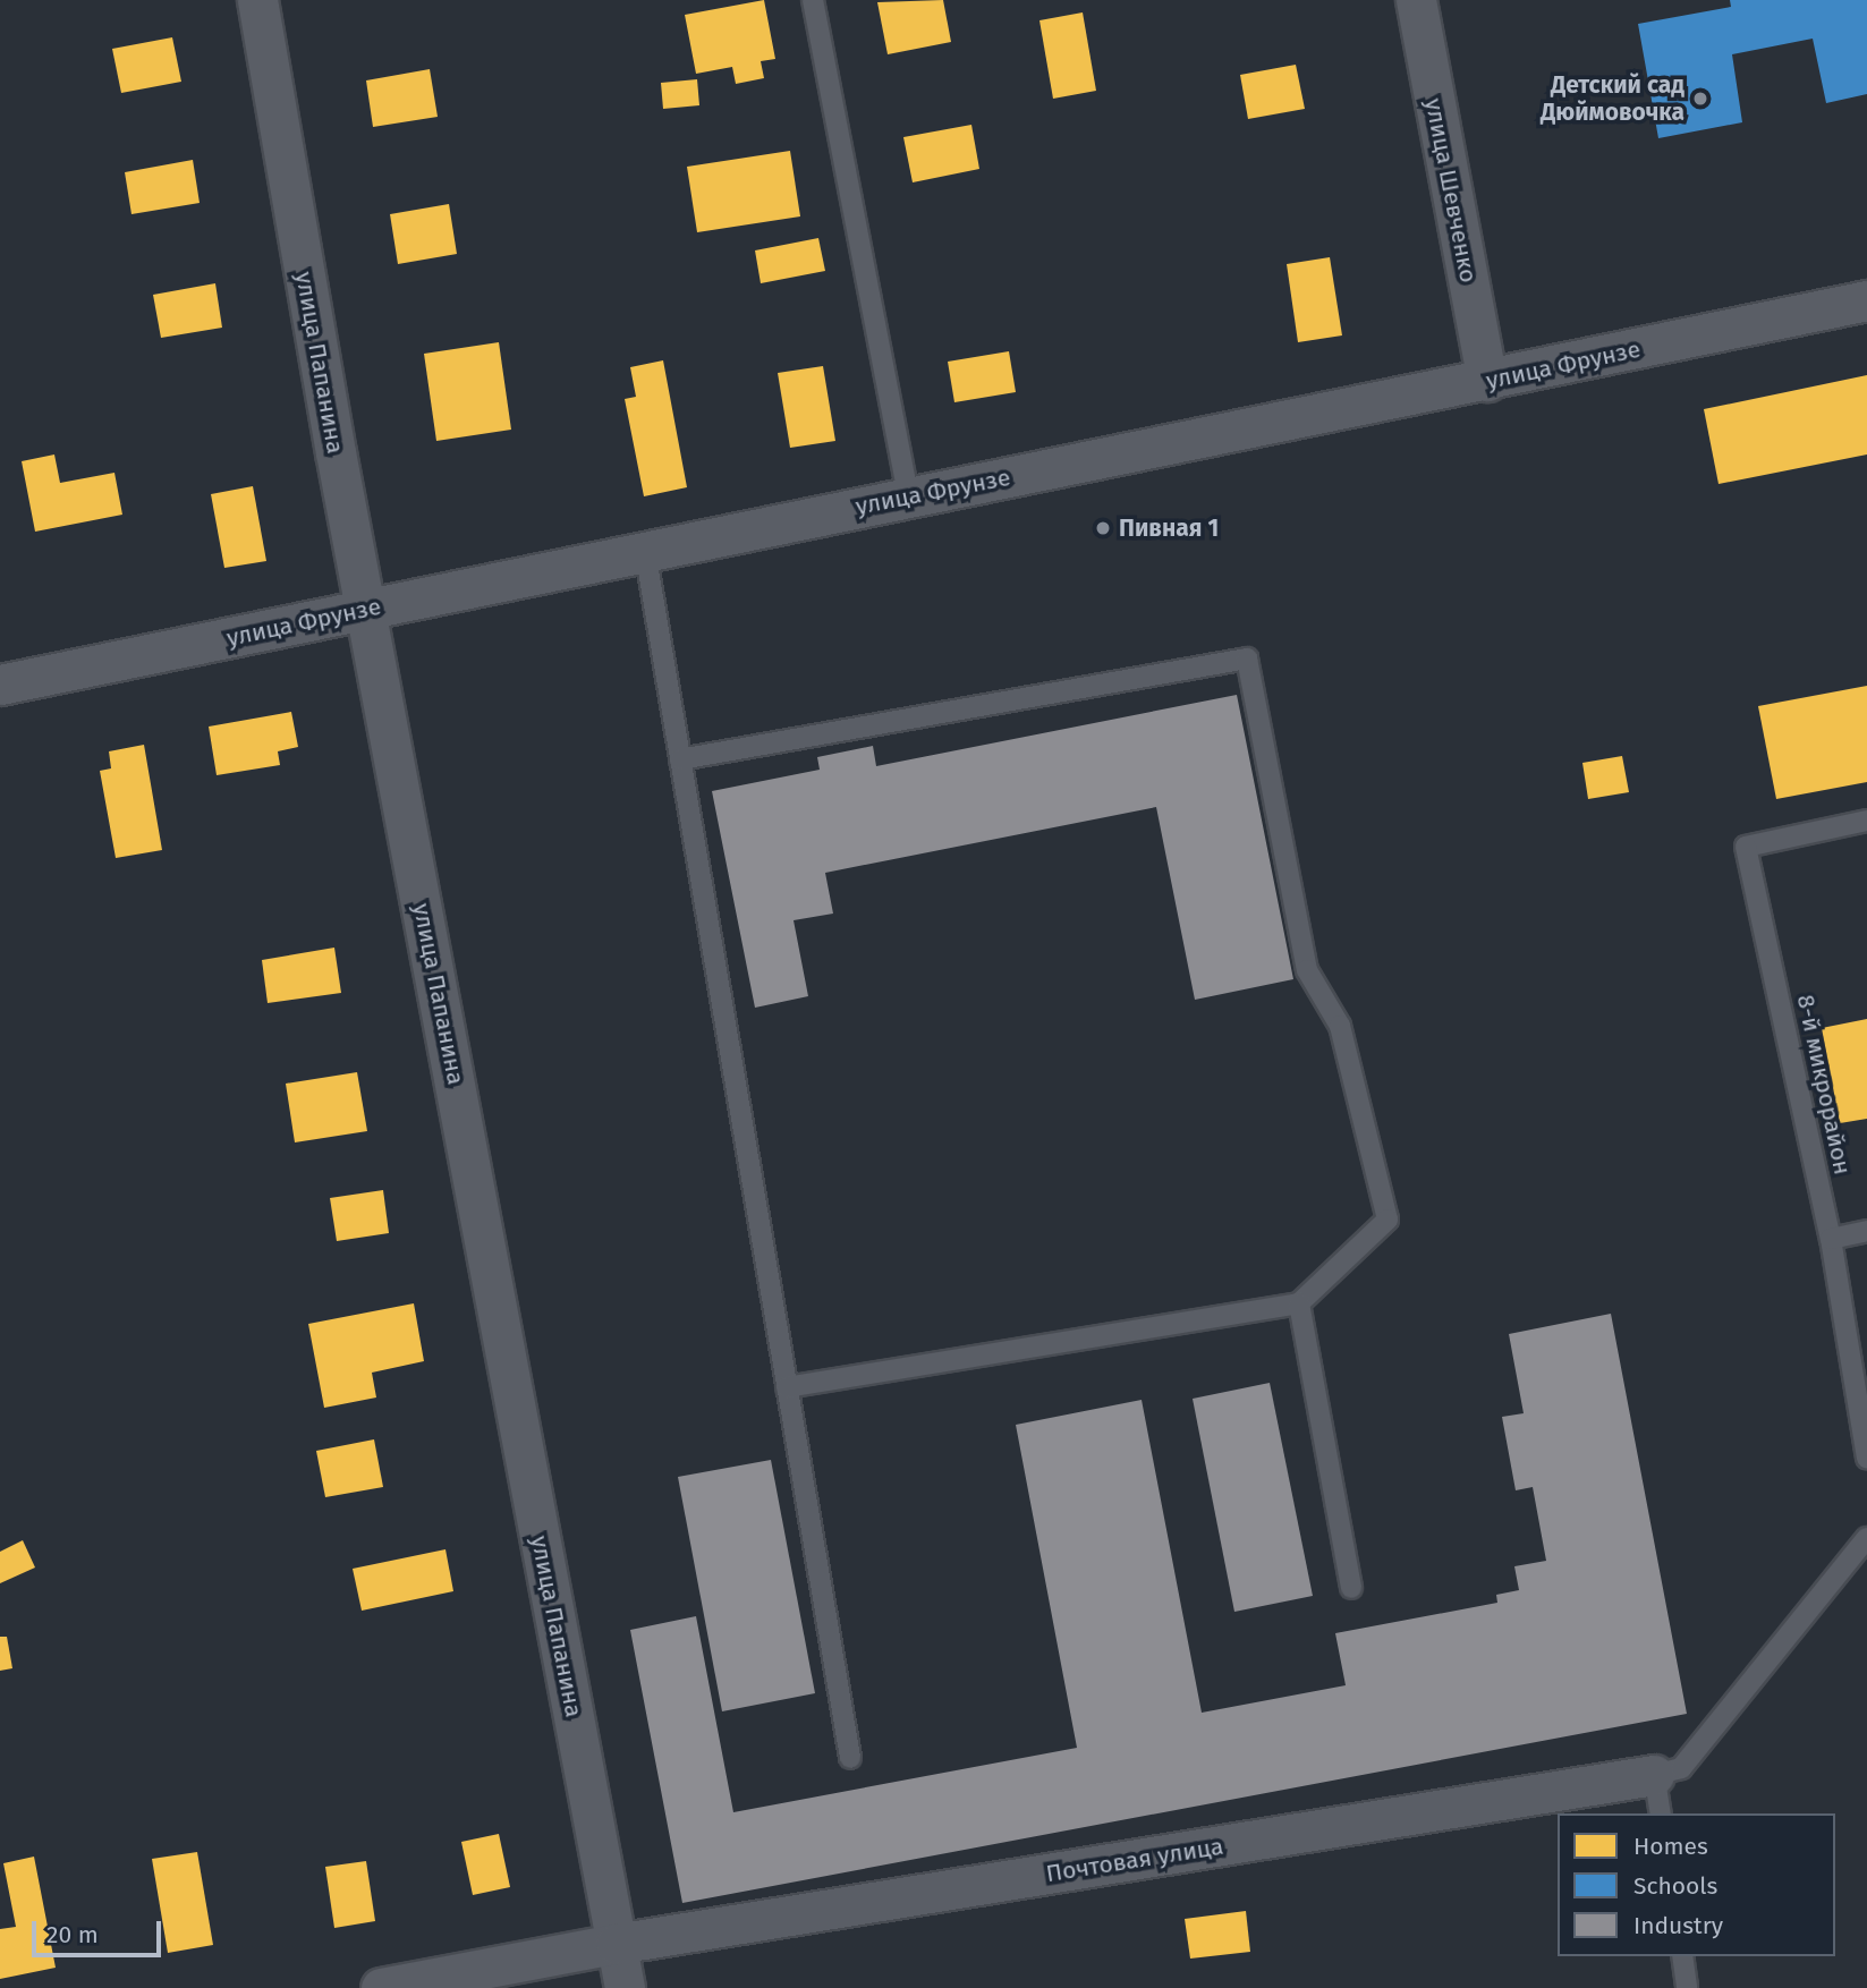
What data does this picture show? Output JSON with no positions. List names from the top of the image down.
{
  "streets": {
    "street": [
      "улица Шевченко",
      "улица Папанина",
      "улица Фрунзе",
      "Почтовая улица"
    ],
    "lane": ["8-й микрорайон"]
  },
  "crossings": [
    ["улица Шевченко", "улица Фрунзе"],
    ["улица Папанина", "улица Фрунзе"],
    ["улица Папанина", "Почтовая улица"]
  ],
  "places": ["Детский сад Дюймовочка", "Пивная 1"],
  "legend": ["Homes", "Schools", "Industry"],
  "scale_bar": "20 m"
}
